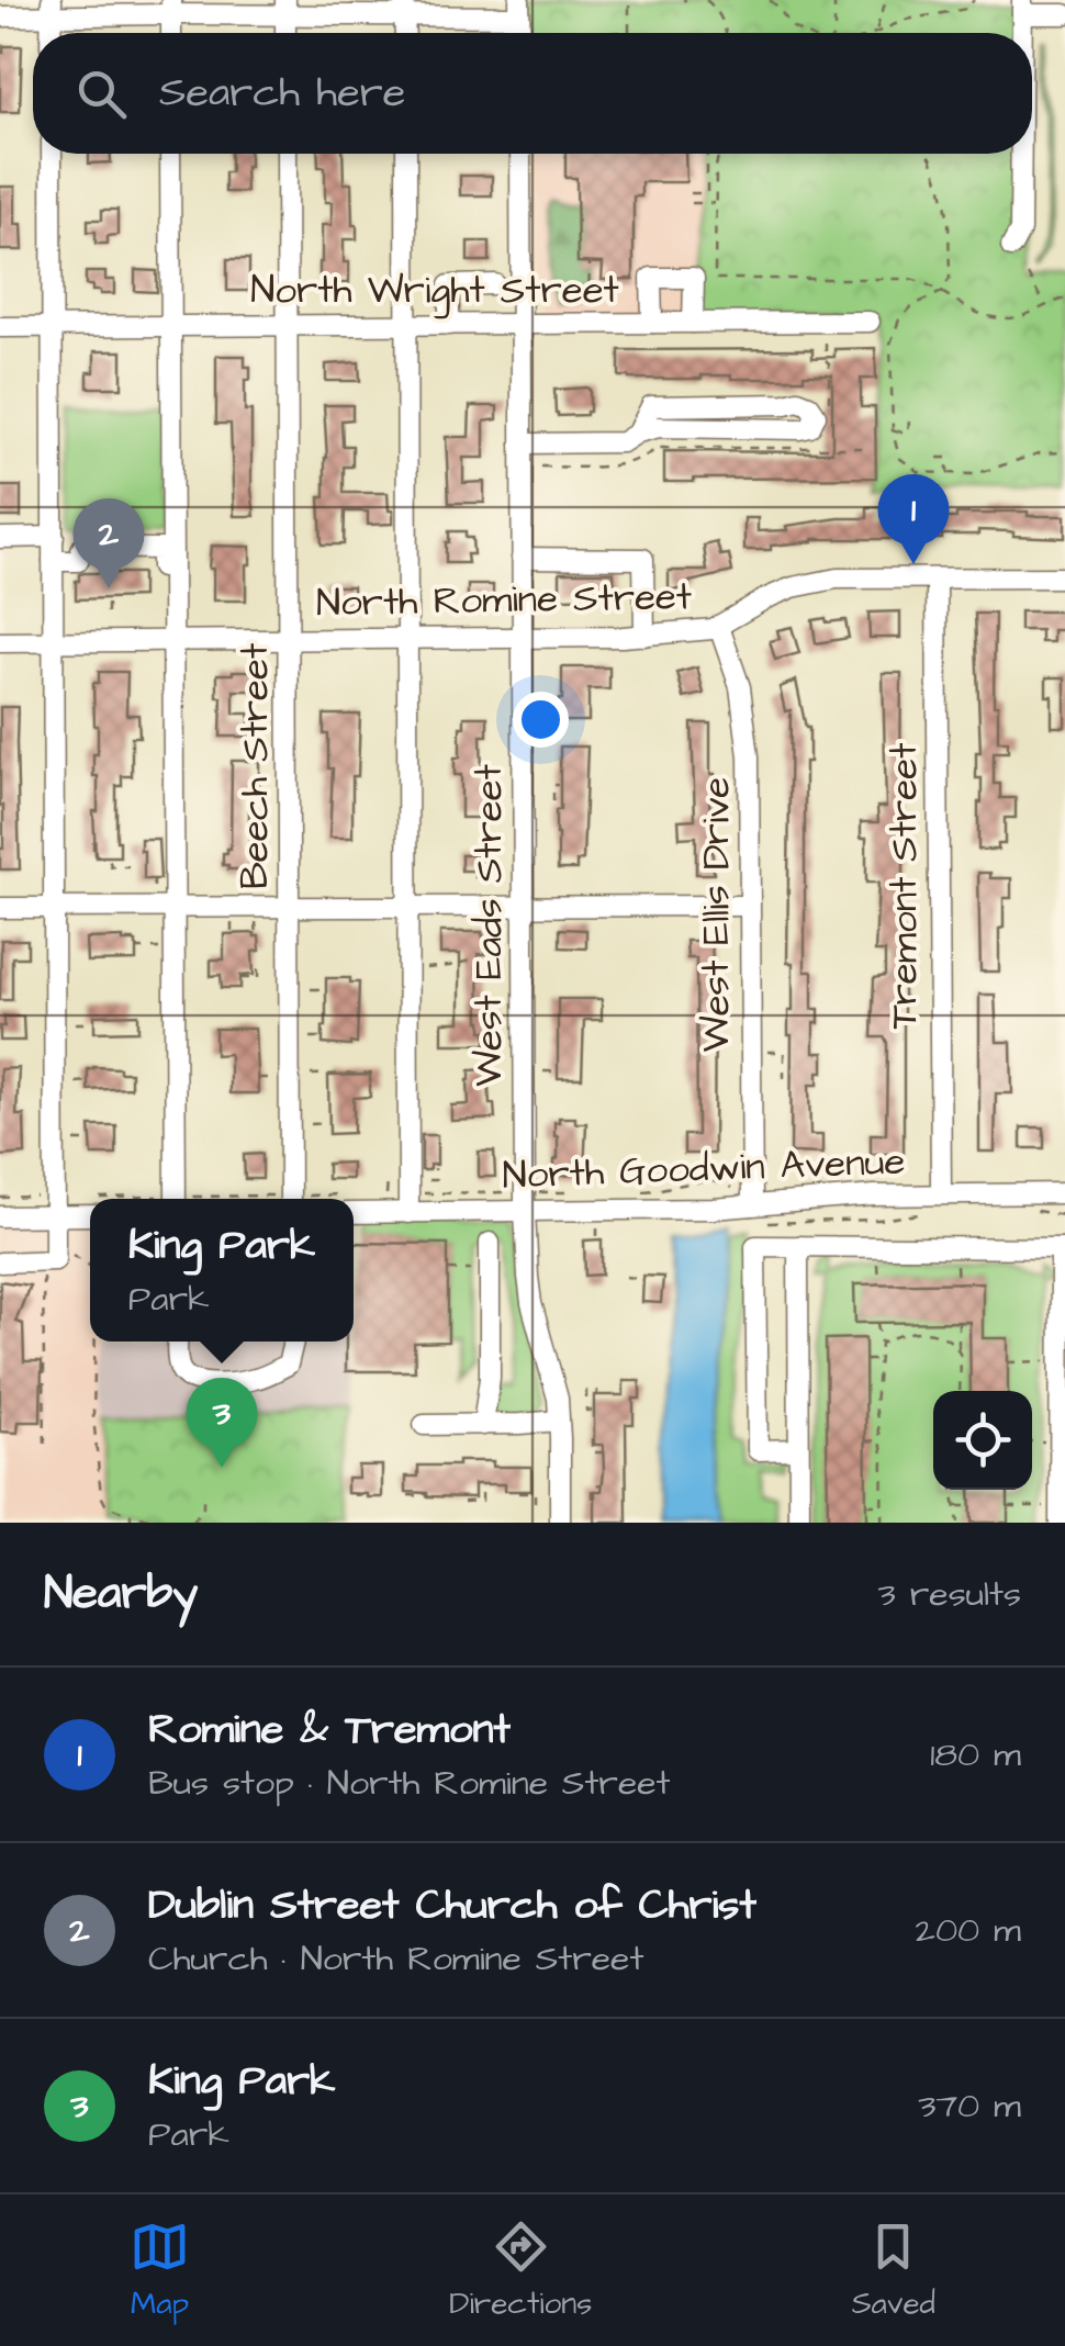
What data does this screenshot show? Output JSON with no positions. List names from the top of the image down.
{
  "streets": {
    "street": [
      "North Wright Street",
      "North Romine Street",
      "Beech Street",
      "Tremont Street",
      "West Ellis Drive",
      "West Eads Street",
      "North Goodwin Avenue"
    ]
  },
  "crossings": [
    ["North Wright Street", "Beech Street"],
    ["North Wright Street", "West Eads Street"],
    ["North Romine Street", "Beech Street"],
    ["North Romine Street", "Tremont Street"],
    ["North Romine Street", "West Ellis Drive"],
    ["North Romine Street", "West Eads Street"],
    ["Tremont Street", "North Goodwin Avenue"],
    ["West Ellis Drive", "North Goodwin Avenue"],
    ["West Eads Street", "North Goodwin Avenue"]
  ],
  "page": {
    "search": "Search here",
    "pins": ["1", "2", "3"],
    "popup": ["King Park", "Park"],
    "heading": ["Nearby", "3 results"],
    "list": [
      {
        "mark": "1",
        "name": "Romine & Tremont",
        "note": "Bus stop · North Romine Street",
        "value": "180 m"
      },
      {
        "mark": "2",
        "name": "Dublin Street Church of Christ",
        "note": "Church · North Romine Street",
        "value": "200 m"
      },
      {
        "mark": "3",
        "name": "King Park",
        "note": "Park",
        "value": "370 m"
      }
    ],
    "nav": ["Map", "Directions", "Saved"]
  }
}
